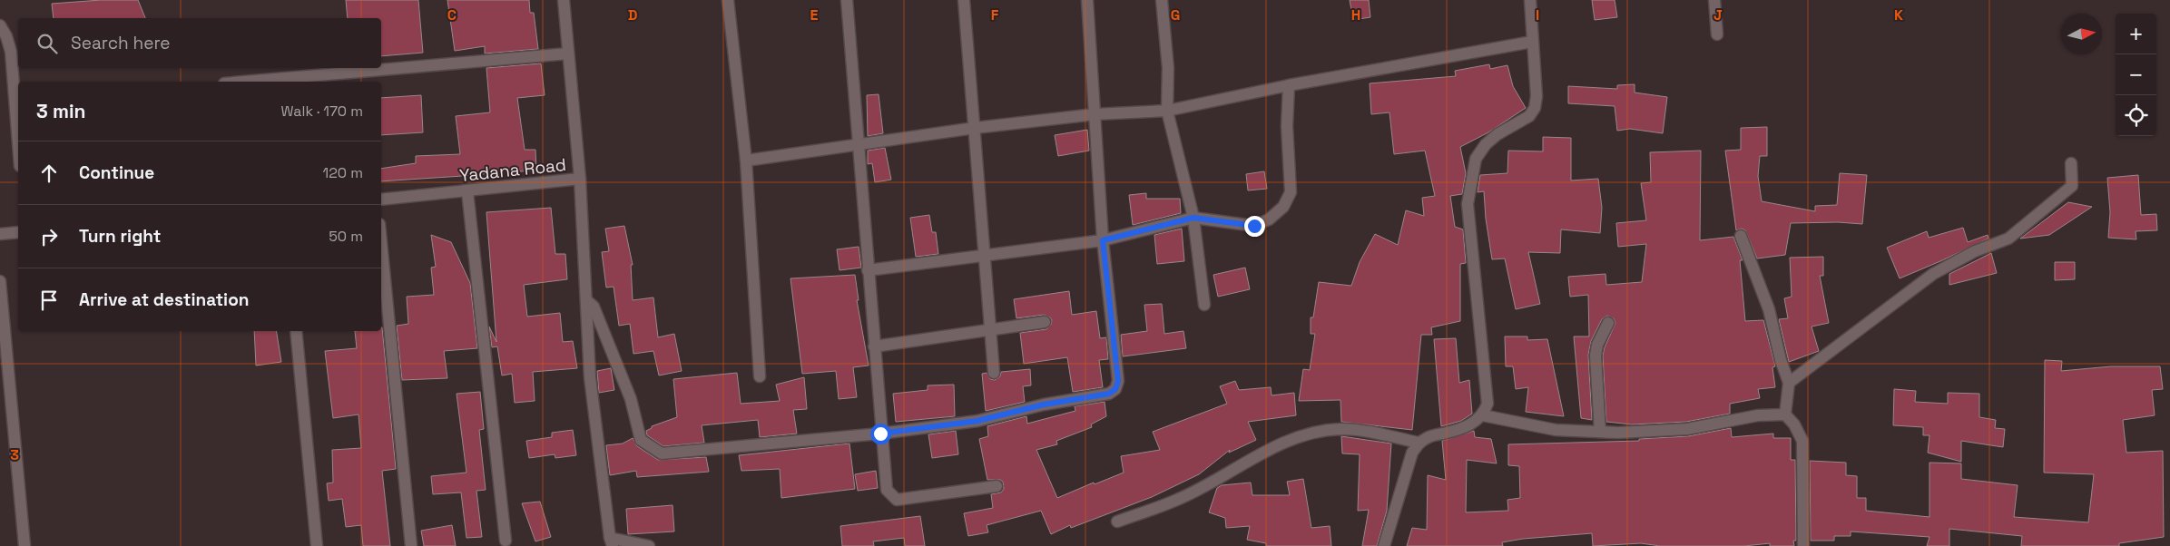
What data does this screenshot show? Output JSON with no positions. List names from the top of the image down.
{
  "streets": {
    "street": ["Yadana Road"]
  },
  "north": "right",
  "page": {
    "map_buttons": ["+", "−"],
    "search": "Search here",
    "heading": ["3 min", "Walk · 170 m"],
    "list": [
      ["Continue", "120 m"],
      ["Turn right", "50 m"],
      "Arrive at destination"
    ]
  },
  "grid": {
    "columns": [
      "C",
      "D",
      "E",
      "F",
      "G",
      "H",
      "I",
      "J",
      "K"
    ],
    "rows": ["3"]
  }
}
